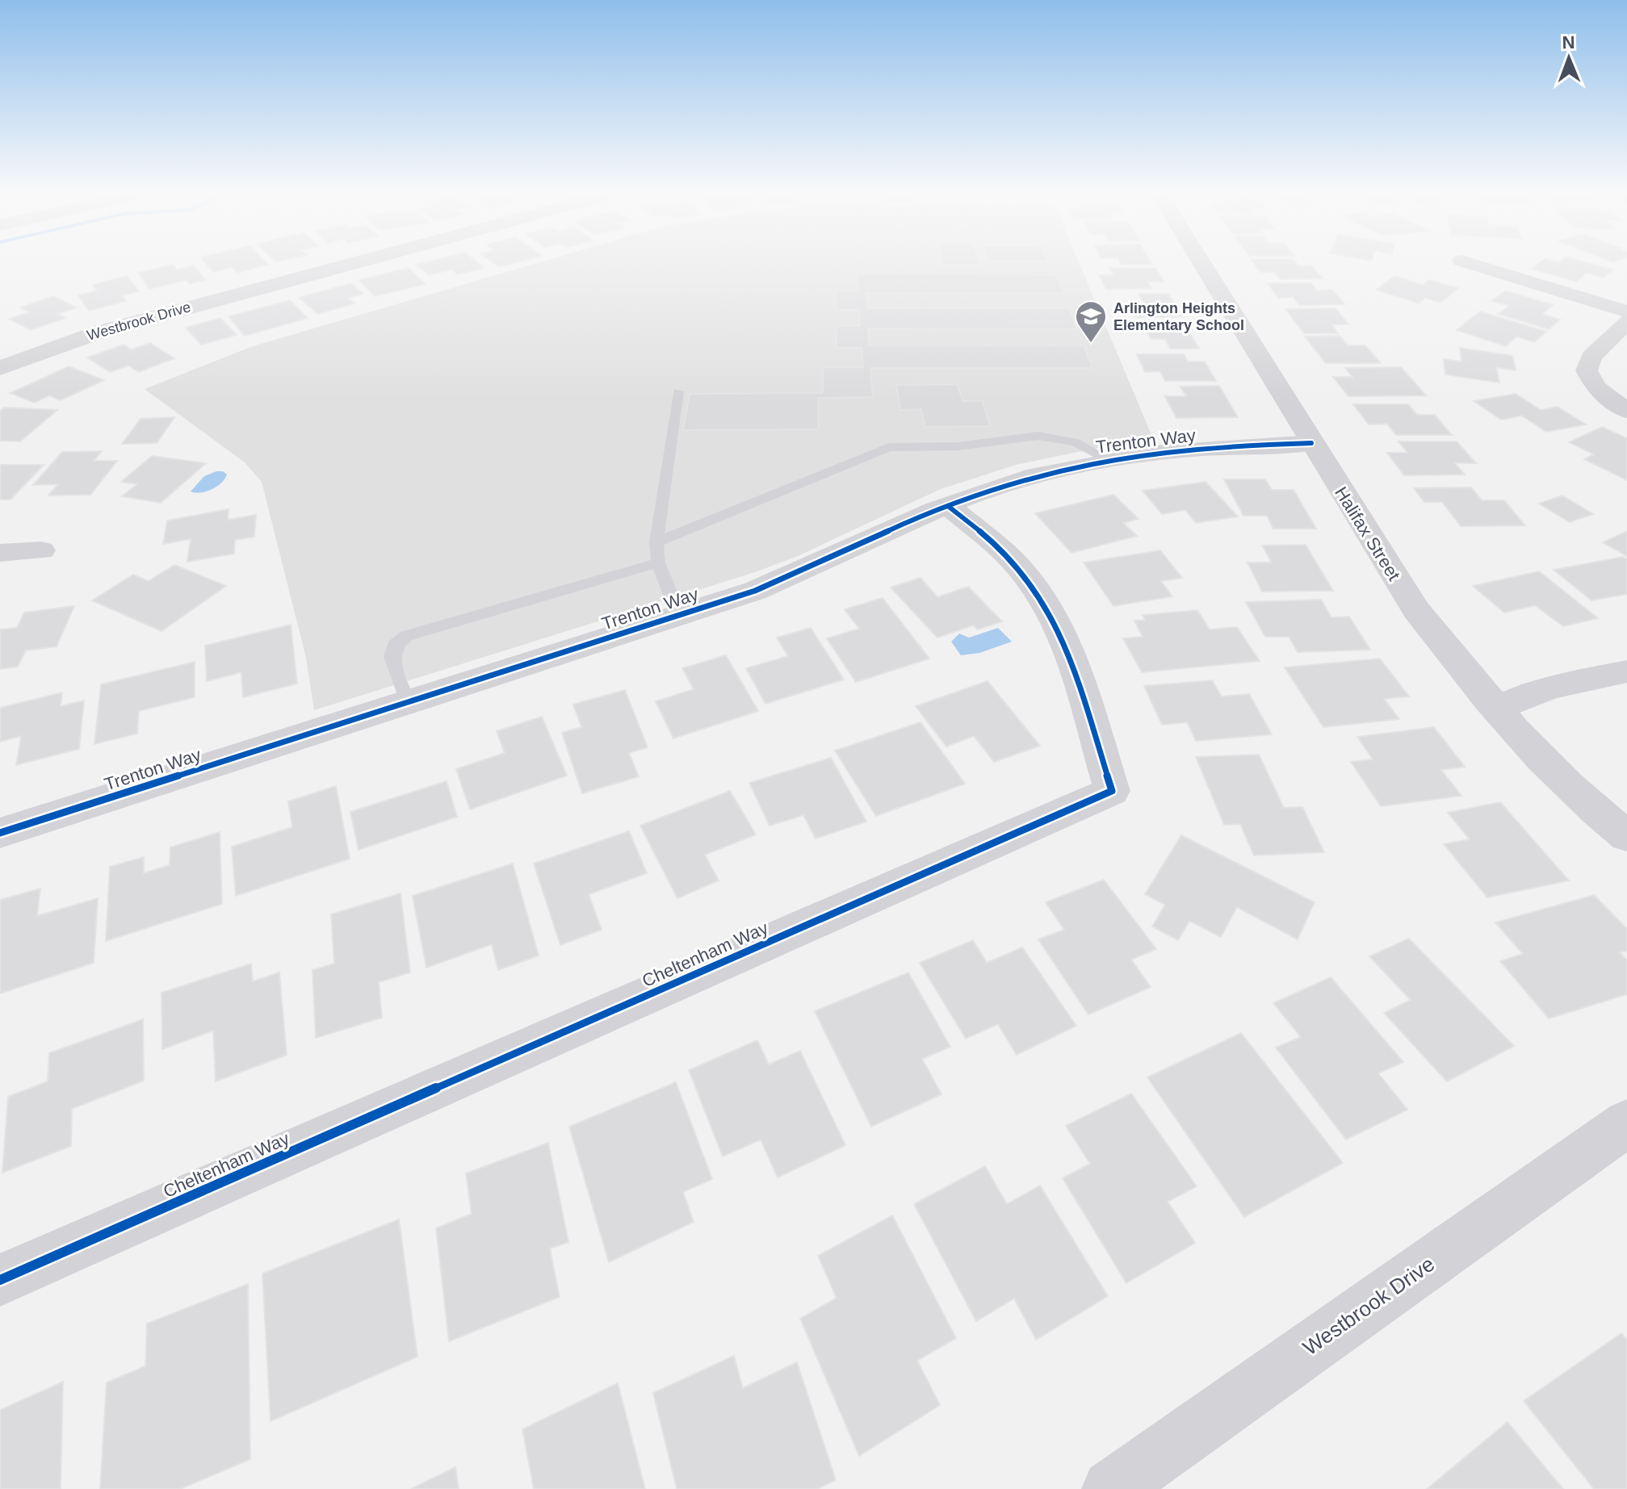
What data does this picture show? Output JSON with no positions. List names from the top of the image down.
{
  "streets": {
    "street": [
      "Westbrook Drive",
      "Trenton Way",
      "Halifax Street",
      "Cheltenham Way"
    ]
  },
  "crossings": [
    ["Trenton Way", "Halifax Street"],
    ["Trenton Way", "Cheltenham Way"]
  ],
  "places": {
    "school or university": ["Arlington Heights Elementary School"]
  },
  "north": "top"
}
